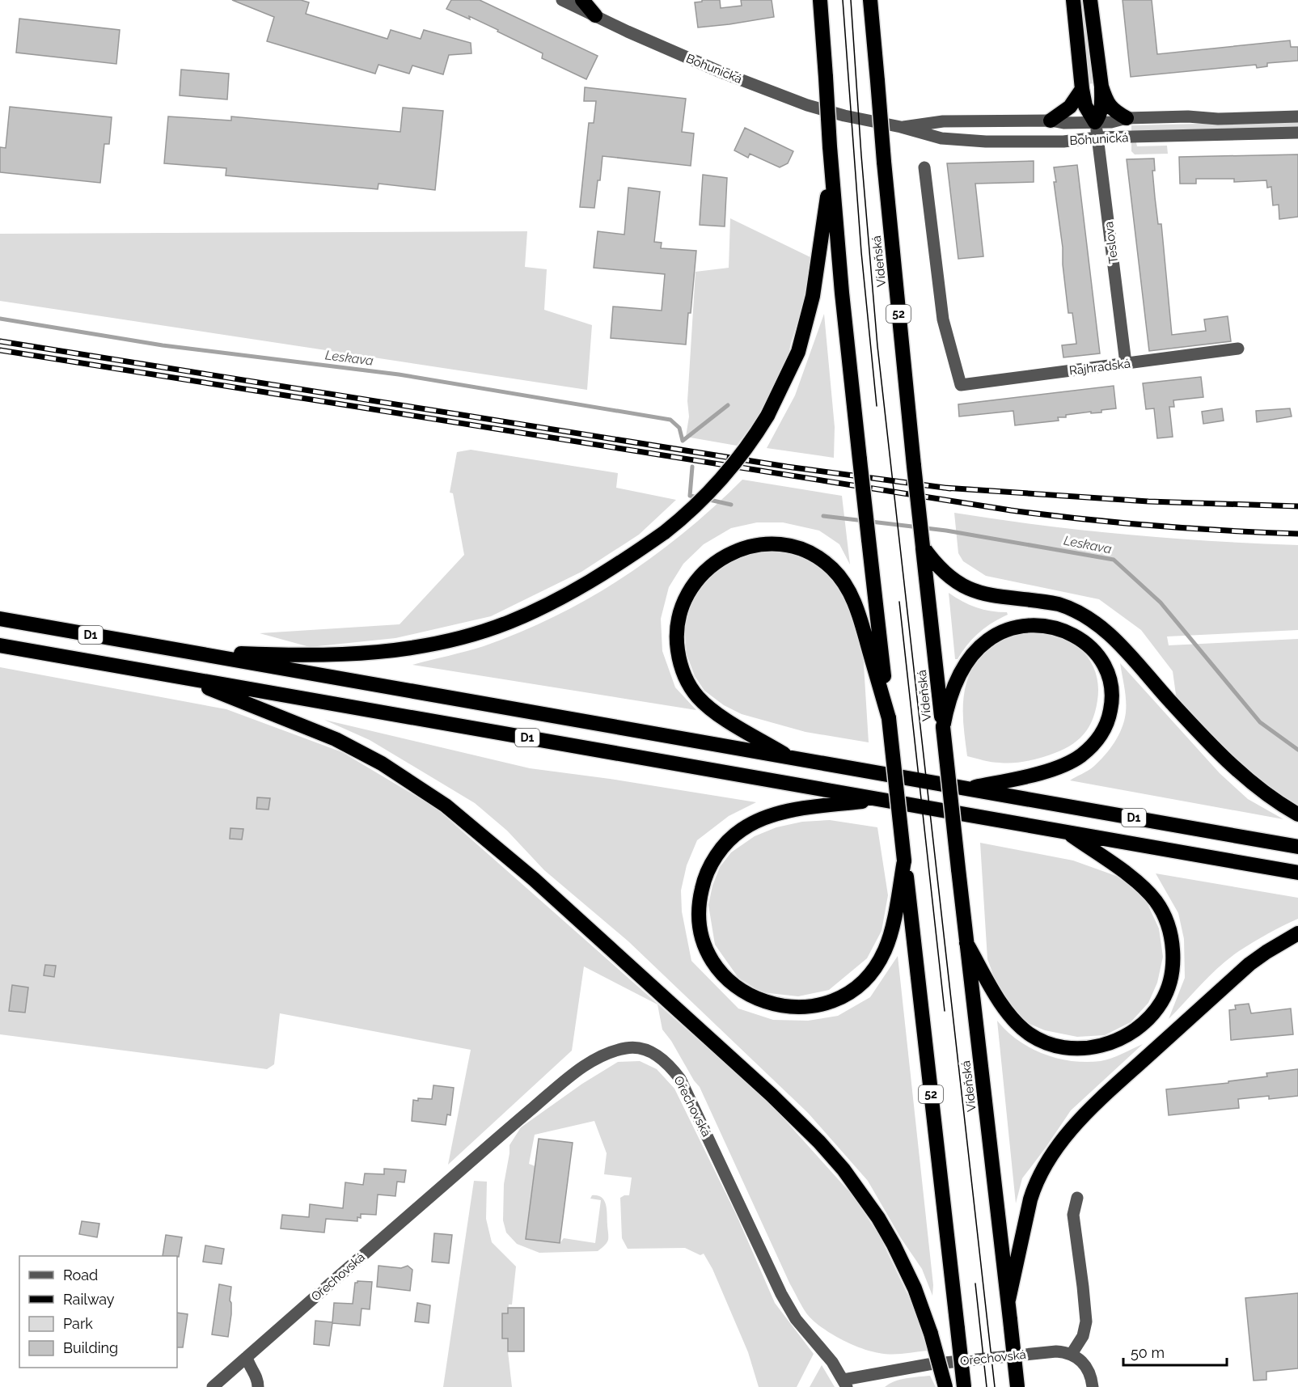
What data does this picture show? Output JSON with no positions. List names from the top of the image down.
{
  "streets": {
    "highway": ["Vídeňská", "52", "D1"],
    "street": [
      "Bohunická",
      "Teslova",
      "Rajhradská",
      "Ořechovská"
    ]
  },
  "crossings": [
    ["Bohunická", "Teslova"],
    ["Teslova", "Rajhradská"]
  ],
  "water": ["Leskava"],
  "legend": [
    "Road",
    "Railway",
    "Park",
    "Building"
  ],
  "scale_bar": "50 m"
}
